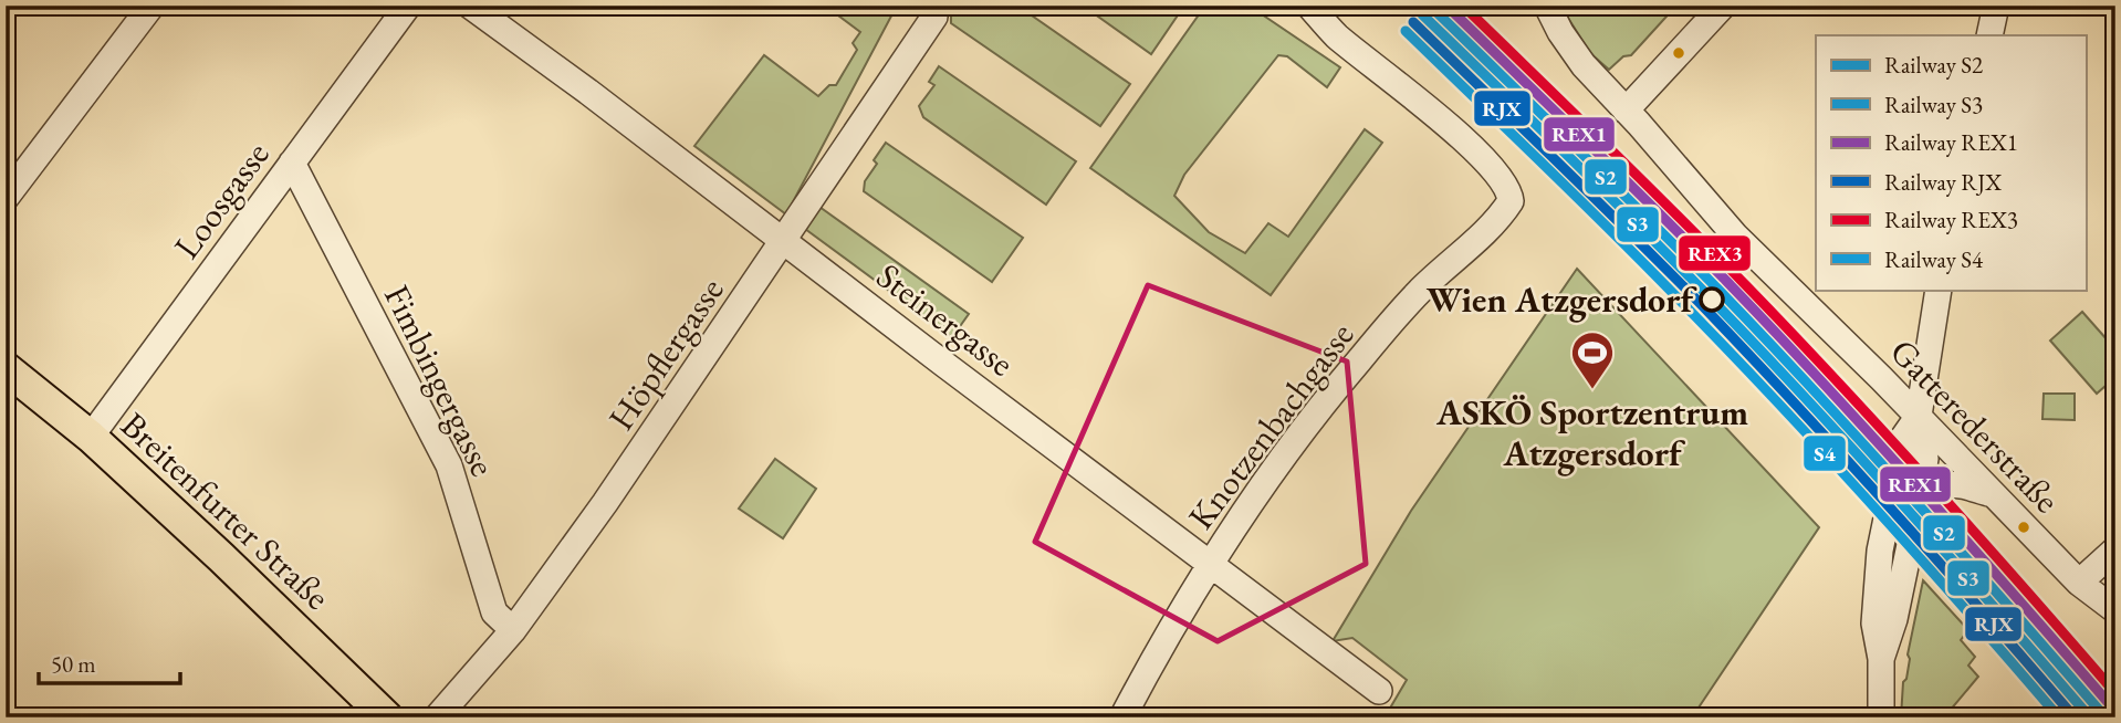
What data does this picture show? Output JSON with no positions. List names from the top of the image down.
{
  "streets": {
    "main road": ["Breitenfurter Straße"],
    "street": [
      "Loosgasse",
      "Steinergasse",
      "Höpflergasse",
      "Fimbingergasse",
      "Knotzenbachgasse",
      "Gatterederstraße"
    ]
  },
  "crossings": [
    ["Loosgasse", "Fimbingergasse"],
    ["Loosgasse", "Breitenfurter Straße"],
    ["Steinergasse", "Höpflergasse"],
    ["Steinergasse", "Knotzenbachgasse"],
    ["Höpflergasse", "Fimbingergasse"]
  ],
  "places": {
    "other": ["Wien Atzgersdorf"],
    "sports": ["ASKÖ Sportzentrum Atzgersdorf"]
  },
  "lines": [
    "rail line S2",
    "rail line REX1",
    "rail line REX3",
    "rail line S3",
    "rail line RJX",
    "rail line S4"
  ],
  "legend": [
    "Railway S2",
    "Railway S3",
    "Railway REX1",
    "Railway RJX",
    "Railway REX3",
    "Railway S4"
  ],
  "scale_bar": "50 m"
}
